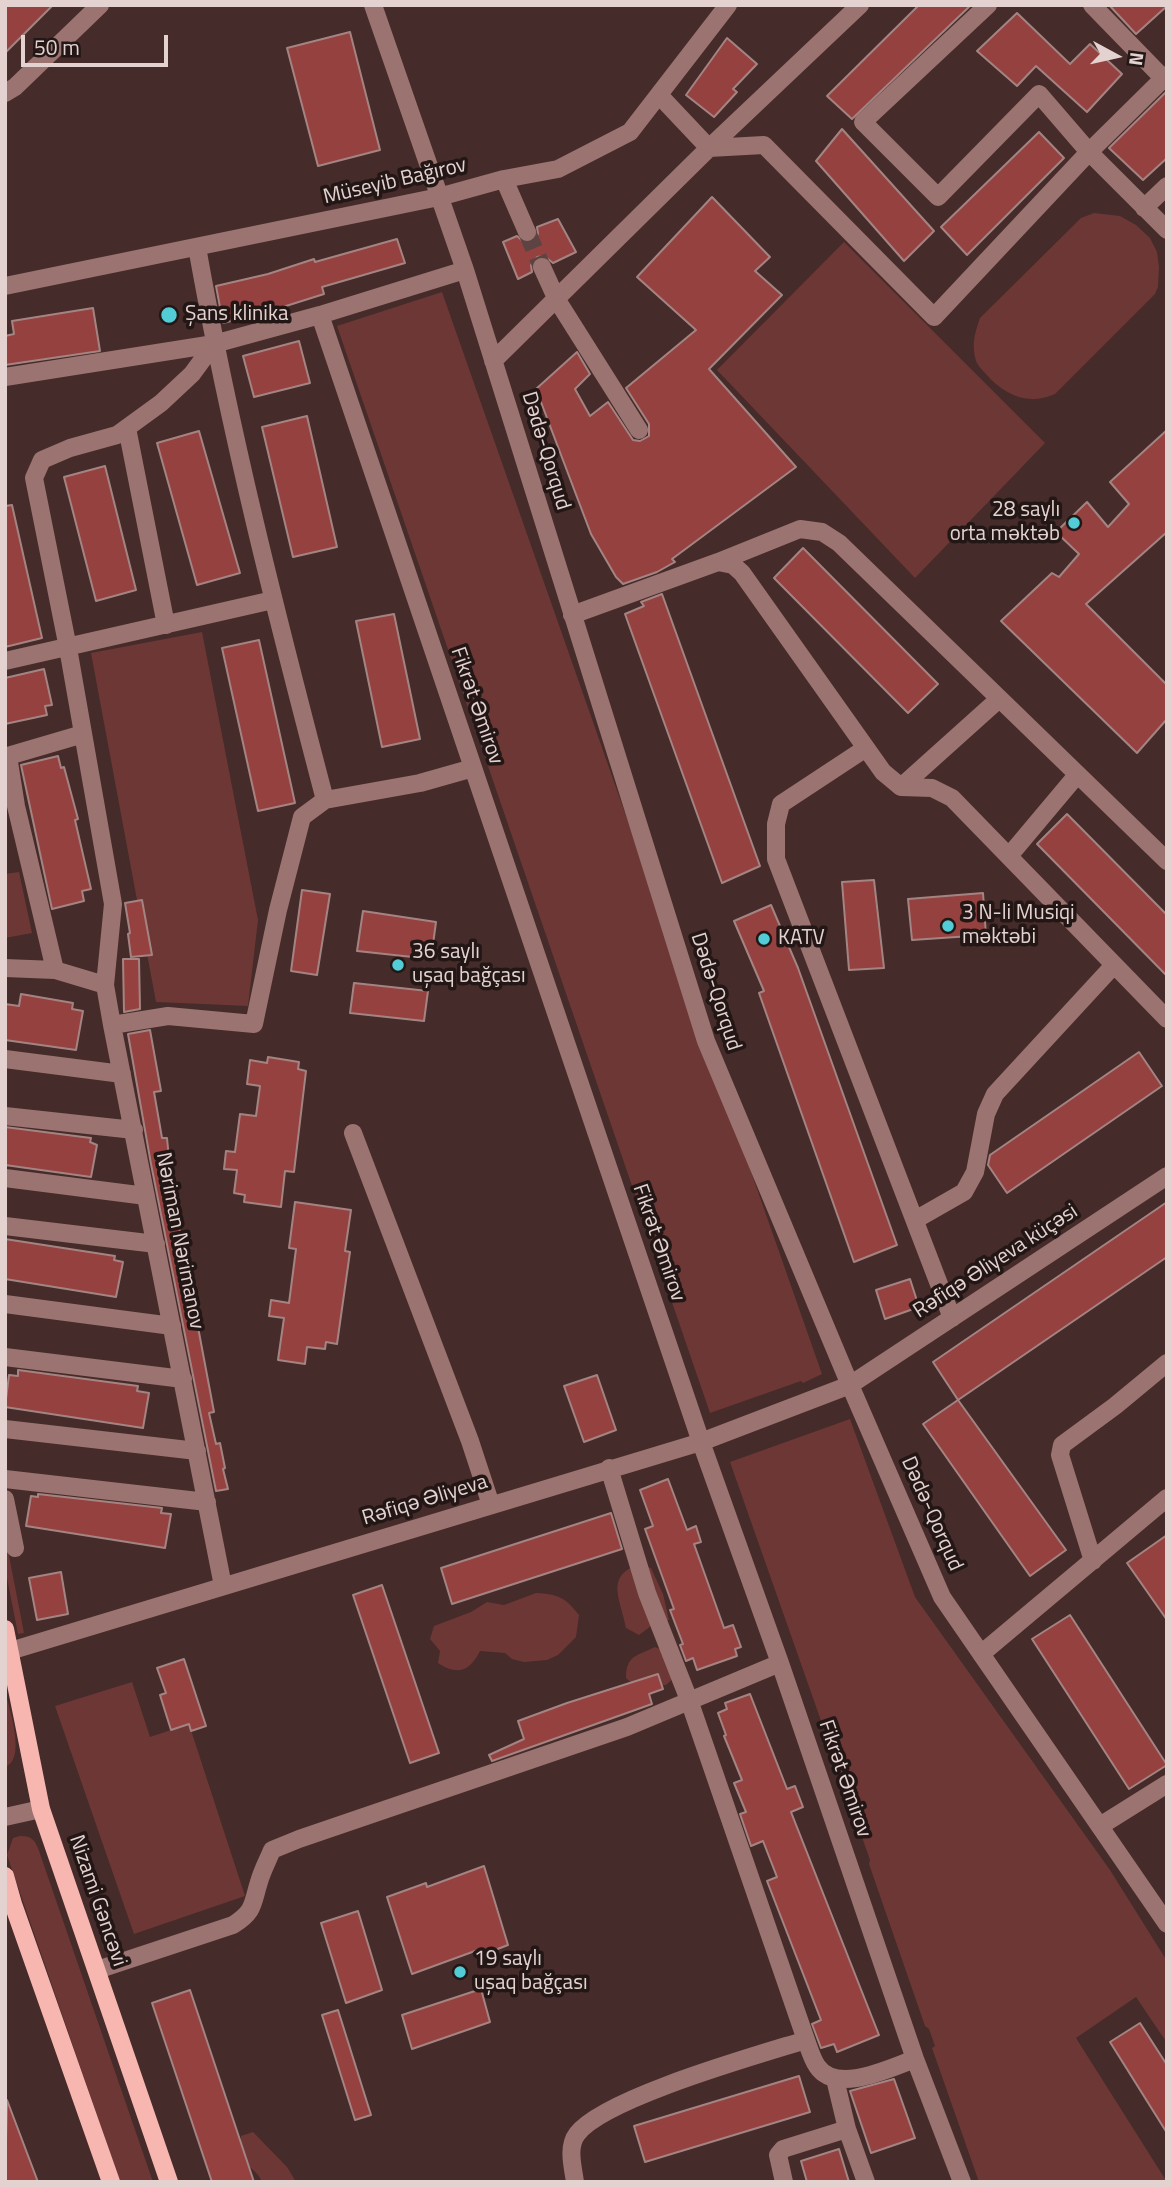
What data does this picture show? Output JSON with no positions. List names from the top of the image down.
{
  "streets": {
    "main road": ["Nizami Gəncəvi"],
    "street": [
      "Müseyib Bağırov",
      "Dədə-Qorqud",
      "Fikrət Əmirov",
      "Nəriman Nərimanov",
      "Rəfiqə Əliyeva küçəsi",
      "Rəfiqə Əliyeva"
    ]
  },
  "crossings": [
    ["Müseyib Bağırov", "Dədə-Qorqud"],
    ["Dədə-Qorqud", "Rəfiqə Əliyeva küçəsi"],
    ["Dədə-Qorqud", "Rəfiqə Əliyeva"],
    ["Fikrət Əmirov", "Rəfiqə Əliyeva"],
    ["Nəriman Nərimanov", "Rəfiqə Əliyeva"],
    ["Rəfiqə Əliyeva küçəsi", "Rəfiqə Əliyeva"],
    ["Rəfiqə Əliyeva", "Nizami Gəncəvi"]
  ],
  "places": [
    "Şans klinika",
    "28 saylı orta məktəb",
    "3 N-li Musiqi məktəbi",
    "KATV",
    "36 saylı uşaq bağçası",
    "19 saylı uşaq bağçası"
  ],
  "scale_bar": "50 m",
  "north": "right"
}
